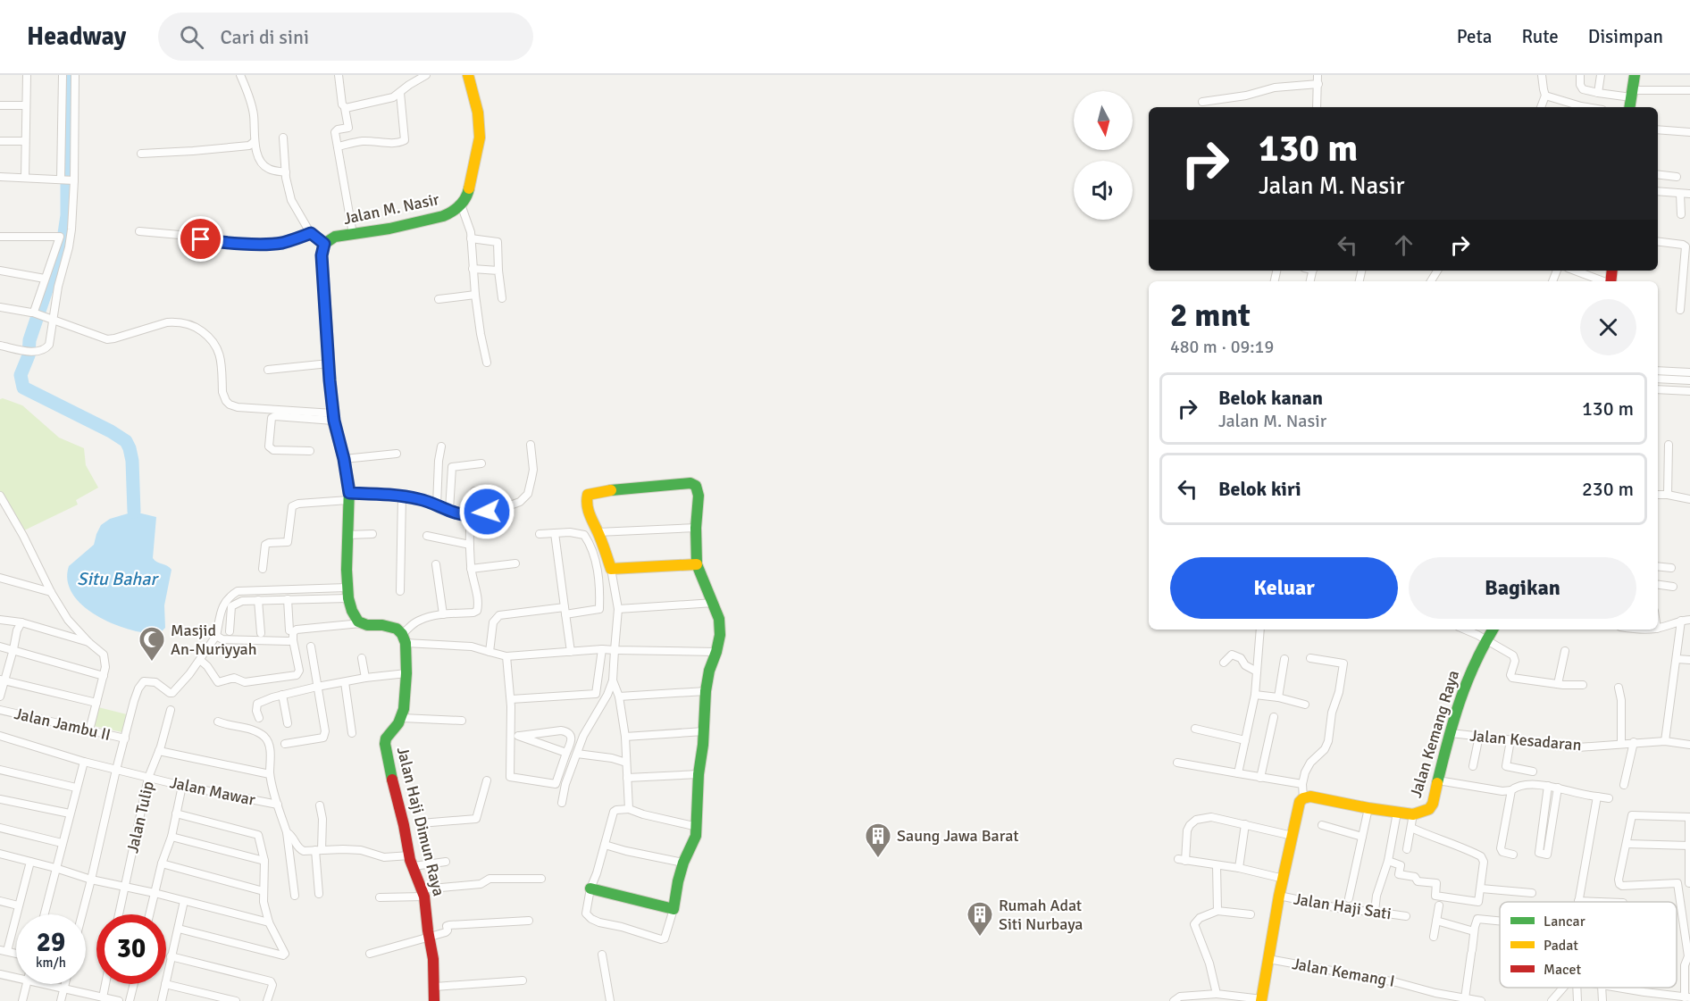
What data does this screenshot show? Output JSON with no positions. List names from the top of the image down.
{
  "streets": {
    "street": [
      "Jalan M. Nasir",
      "Jalan Jambu II",
      "Jalan Kemang Raya",
      "Jalan Kesadaran",
      "Jalan Mawar",
      "Jalan Tulip",
      "Jalan Haji Dimun Raya",
      "Jalan Haji Sati",
      "Jalan Kemang I"
    ]
  },
  "crossings": [
    ["Jalan Kemang Raya", "Jalan Kesadaran"],
    ["Jalan Mawar", "Jalan Tulip"]
  ],
  "water": ["Situ Bahar"],
  "places": {
    "mosque": ["Masjid An-Nuriyyah"],
    "building": ["Saung Jawa Barat", "Rumah Adat Siti Nurbaya"]
  },
  "legend": ["Lancar", "Padat", "Macet"],
  "north": "bottom",
  "page": {
    "header": "Headway",
    "search": "Cari di sini",
    "nav": ["Peta", "Rute", "Disimpan"],
    "turn": ["130 m", "Jalan M. Nasir"],
    "heading": ["2 mnt", "480 m · 09:19"],
    "list": [
      {
        "name": "Belok kanan",
        "note": "Jalan M. Nasir",
        "value": "130 m"
      },
      {
        "name": "Belok kiri",
        "value": "230 m"
      }
    ],
    "buttons": ["Keluar", "Bagikan"],
    "speed": "29 km/h",
    "limit": "30"
  }
}
